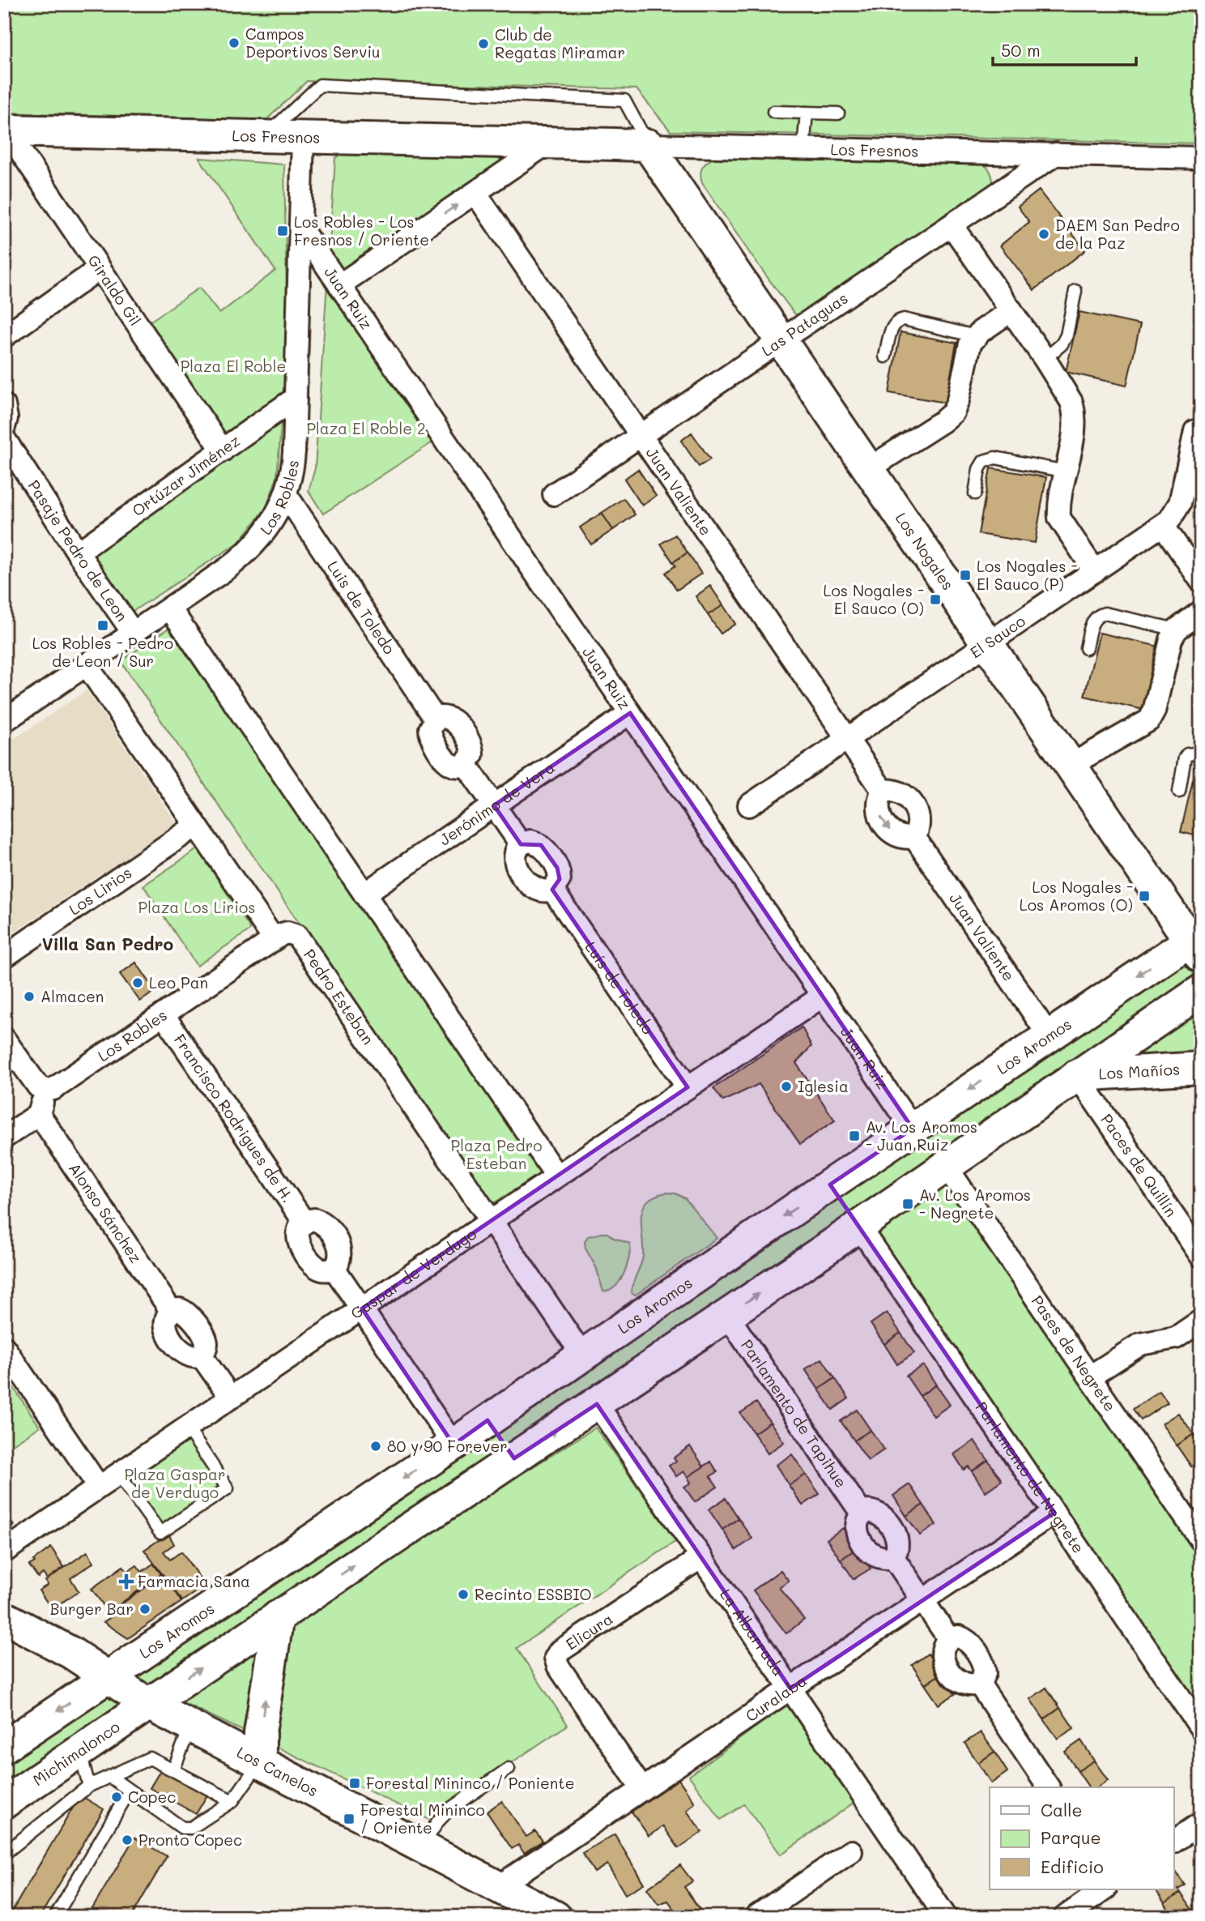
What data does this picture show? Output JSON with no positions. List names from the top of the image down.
{
  "streets": {
    "main road": [
      "Los Fresnos",
      "Los Nogales",
      "Los Aromos",
      "Los Mañíos",
      "Michimalonco",
      "Los Canelos"
    ],
    "street": [
      "Giraldo Gil",
      "Juan Ruiz",
      "Las Pataguas",
      "Ortúzar Jiménez",
      "Juan Valiente",
      "Los Robles",
      "Pasaje Pedro de Leon",
      "Luis de Toledo",
      "El Sauco",
      "Jerónimo de Vera",
      "Los Lirios",
      "Luís de Toledo",
      "Pedro Esteban",
      "Francisco Rodrigues de H.",
      "Paces de Quillín",
      "Alonso Sánchez",
      "Gaspar de Verdugo",
      "Pases de Negrete",
      "Parlamento de Tapihue",
      "Parlamento de Negrete",
      "Elicura",
      "La Albarrada",
      "Curalaba"
    ]
  },
  "crossings": [
    ["Los Fresnos", "Giraldo Gil"],
    ["Los Fresnos", "Las Pataguas"],
    ["Los Fresnos", "Los Robles"],
    ["Los Fresnos", "Los Nogales"],
    ["Giraldo Gil", "Ortúzar Jiménez"],
    ["Juan Ruiz", "Los Robles"],
    ["Juan Ruiz", "Jerónimo de Vera"],
    ["Juan Ruiz", "Los Aromos"],
    ["Juan Ruiz", "Gaspar de Verdugo"],
    ["Las Pataguas", "Juan Valiente"],
    ["Las Pataguas", "Los Nogales"],
    ["Ortúzar Jiménez", "Los Robles"],
    ["Ortúzar Jiménez", "Pasaje Pedro de Leon"],
    ["Juan Valiente", "El Sauco"],
    ["Juan Valiente", "Los Aromos"],
    ["Los Robles", "Pasaje Pedro de Leon"],
    ["Los Robles", "Luis de Toledo"],
    ["Los Robles", "Pedro Esteban"],
    ["Los Robles", "Francisco Rodrigues de H."],
    ["Los Nogales", "El Sauco"],
    ["Los Nogales", "Los Aromos"],
    ["Luis de Toledo", "Jerónimo de Vera"],
    ["Luis de Toledo", "Luís de Toledo"],
    ["Luís de Toledo", "Gaspar de Verdugo"],
    ["Pedro Esteban", "Los Aromos"],
    ["Pedro Esteban", "Gaspar de Verdugo"],
    ["Los Aromos", "Los Canelos"],
    ["Los Mañíos", "Paces de Quillín"],
    ["Parlamento de Negrete", "Curalaba"],
    ["Elicura", "La Albarrada"],
    ["Elicura", "Curalaba"],
    ["La Albarrada", "Curalaba"],
    ["Curalaba", "Los Canelos"],
    ["Michimalonco", "Los Canelos"]
  ],
  "districts": ["Villa San Pedro"],
  "parks": [
    "Plaza El Roble",
    "Plaza El Roble 2",
    "Plaza Los Lirios",
    "Plaza Pedro Esteban",
    "Plaza Gaspar de Verdugo"
  ],
  "places": {
    "other": [
      "Campos Deportivos Serviu",
      "Club de Regatas Miramar",
      "DAEM San Pedro de la Paz",
      "Leo Pan",
      "Almacen",
      "Iglesia",
      "80 y 90 Forever",
      "Recinto ESSBIO",
      "Burger Bar",
      "Copec",
      "Pronto Copec"
    ],
    "transit": [
      "Los Robles - Los Fresnos / Oriente",
      "Los Nogales - El Sauco (P)",
      "Los Nogales - El Sauco (O)",
      "Los Robles - Pedro de Leon / Sur",
      "Los Nogales - Los Aromos (O)",
      "Av. Los Aromos - Juan Ruiz",
      "Av. Los Aromos - Negrete",
      "Forestal Mininco / Poniente",
      "Forestal Mininco / Oriente"
    ],
    "health": ["Farmacia Sana"]
  },
  "legend": ["Calle", "Parque", "Edificio"],
  "scale_bar": "50 m"
}
